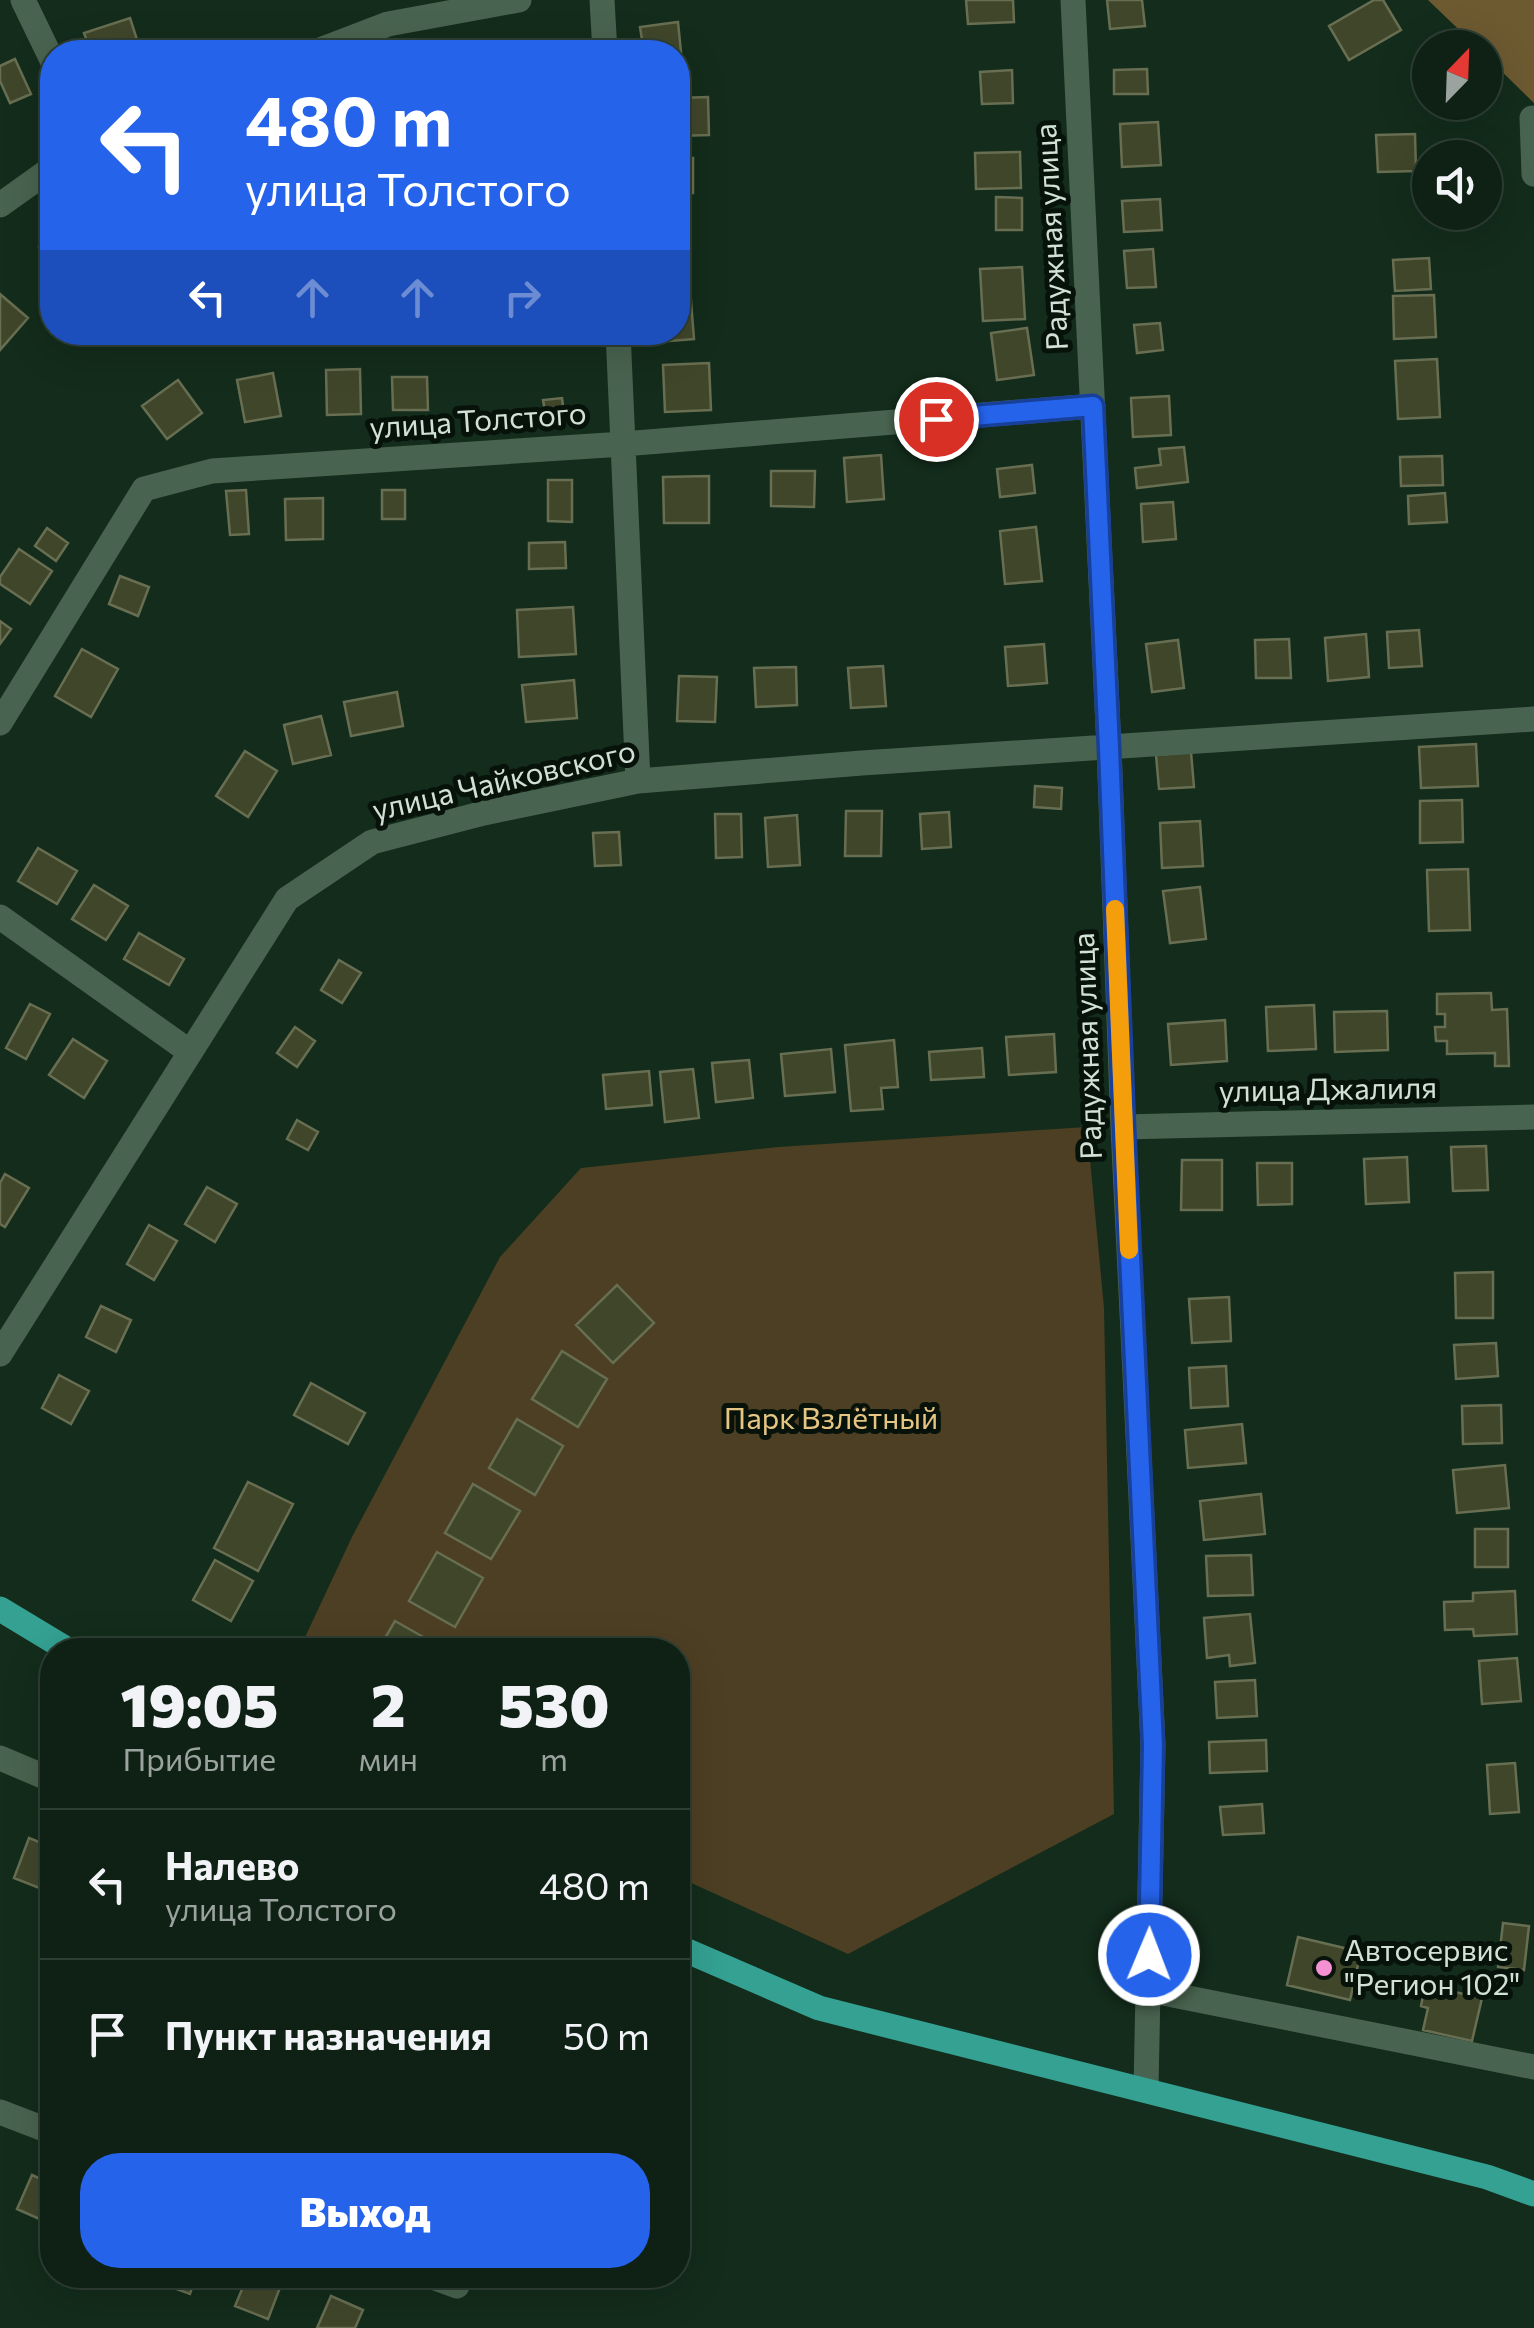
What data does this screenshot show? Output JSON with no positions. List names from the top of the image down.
{
  "streets": {
    "street": [
      "Радужная улица",
      "улица Толстого",
      "улица Чайковского",
      "улица Джалиля"
    ]
  },
  "crossings": [
    ["Радужная улица", "улица Толстого"],
    ["Радужная улица", "улица Чайковского"],
    ["Радужная улица", "улица Джалиля"]
  ],
  "parks": ["Парк Взлётный"],
  "places": ["Автосервис \"Регион 102\""],
  "north": "top right",
  "page": {
    "turn": ["480 m", "улица Толстого"],
    "eta": [
      "19:05",
      "Прибытие",
      "2",
      "мин",
      "530",
      "m"
    ],
    "list": [
      {
        "name": "Налево",
        "note": "улица Толстого",
        "value": "480 m"
      },
      {
        "name": "Пункт назначения",
        "value": "50 m"
      }
    ],
    "buttons": "Выход"
  }
}
